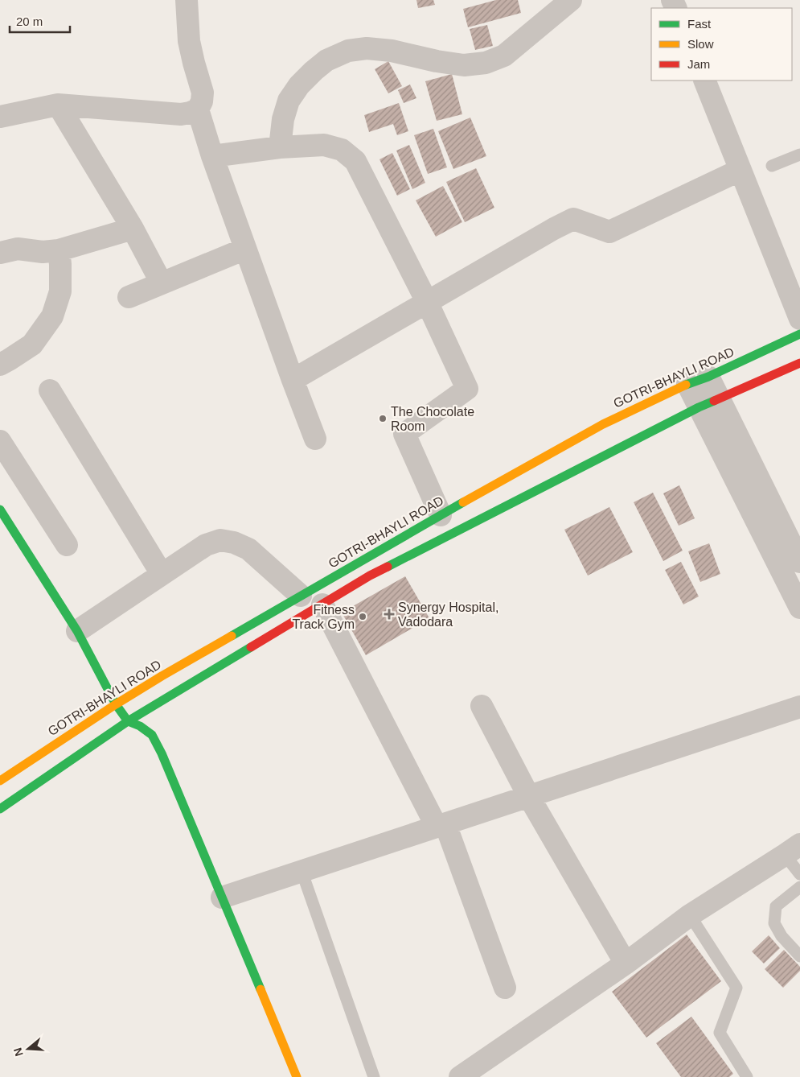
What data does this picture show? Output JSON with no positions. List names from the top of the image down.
{
  "streets": {
    "street": ["GOTRI-BHAYLI ROAD"]
  },
  "places": {
    "other": ["The Chocolate Room", "Fitness Track Gym"],
    "health": ["Synergy Hospital, Vadodara"]
  },
  "legend": ["Fast", "Slow", "Jam"],
  "scale_bar": "20 m",
  "north": "left"
}
